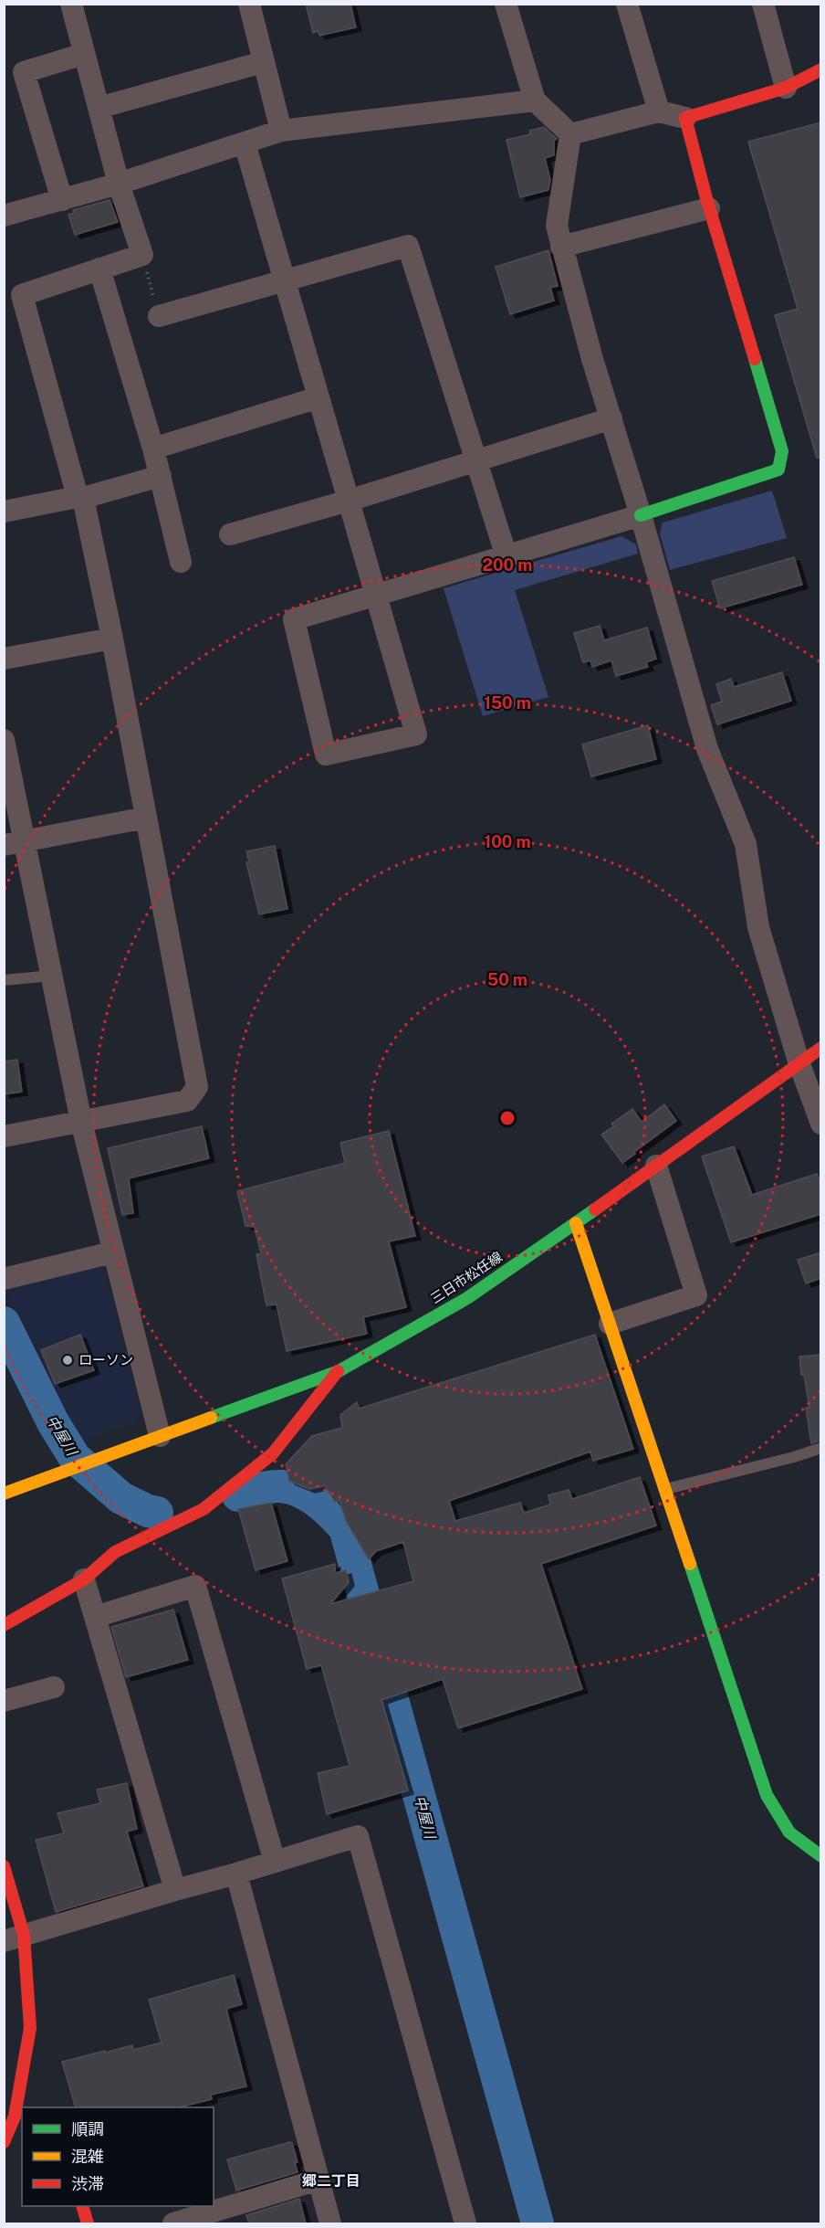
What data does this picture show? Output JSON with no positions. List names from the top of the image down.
{
  "streets": {
    "street": ["三日市松任線"]
  },
  "districts": ["郷二丁目"],
  "water": ["中屋川"],
  "places": ["ローソン"],
  "legend": ["順調", "混雑", "渋滞"],
  "rings": [
    "200 m",
    "150 m",
    "100 m",
    "50 m"
  ]
}
